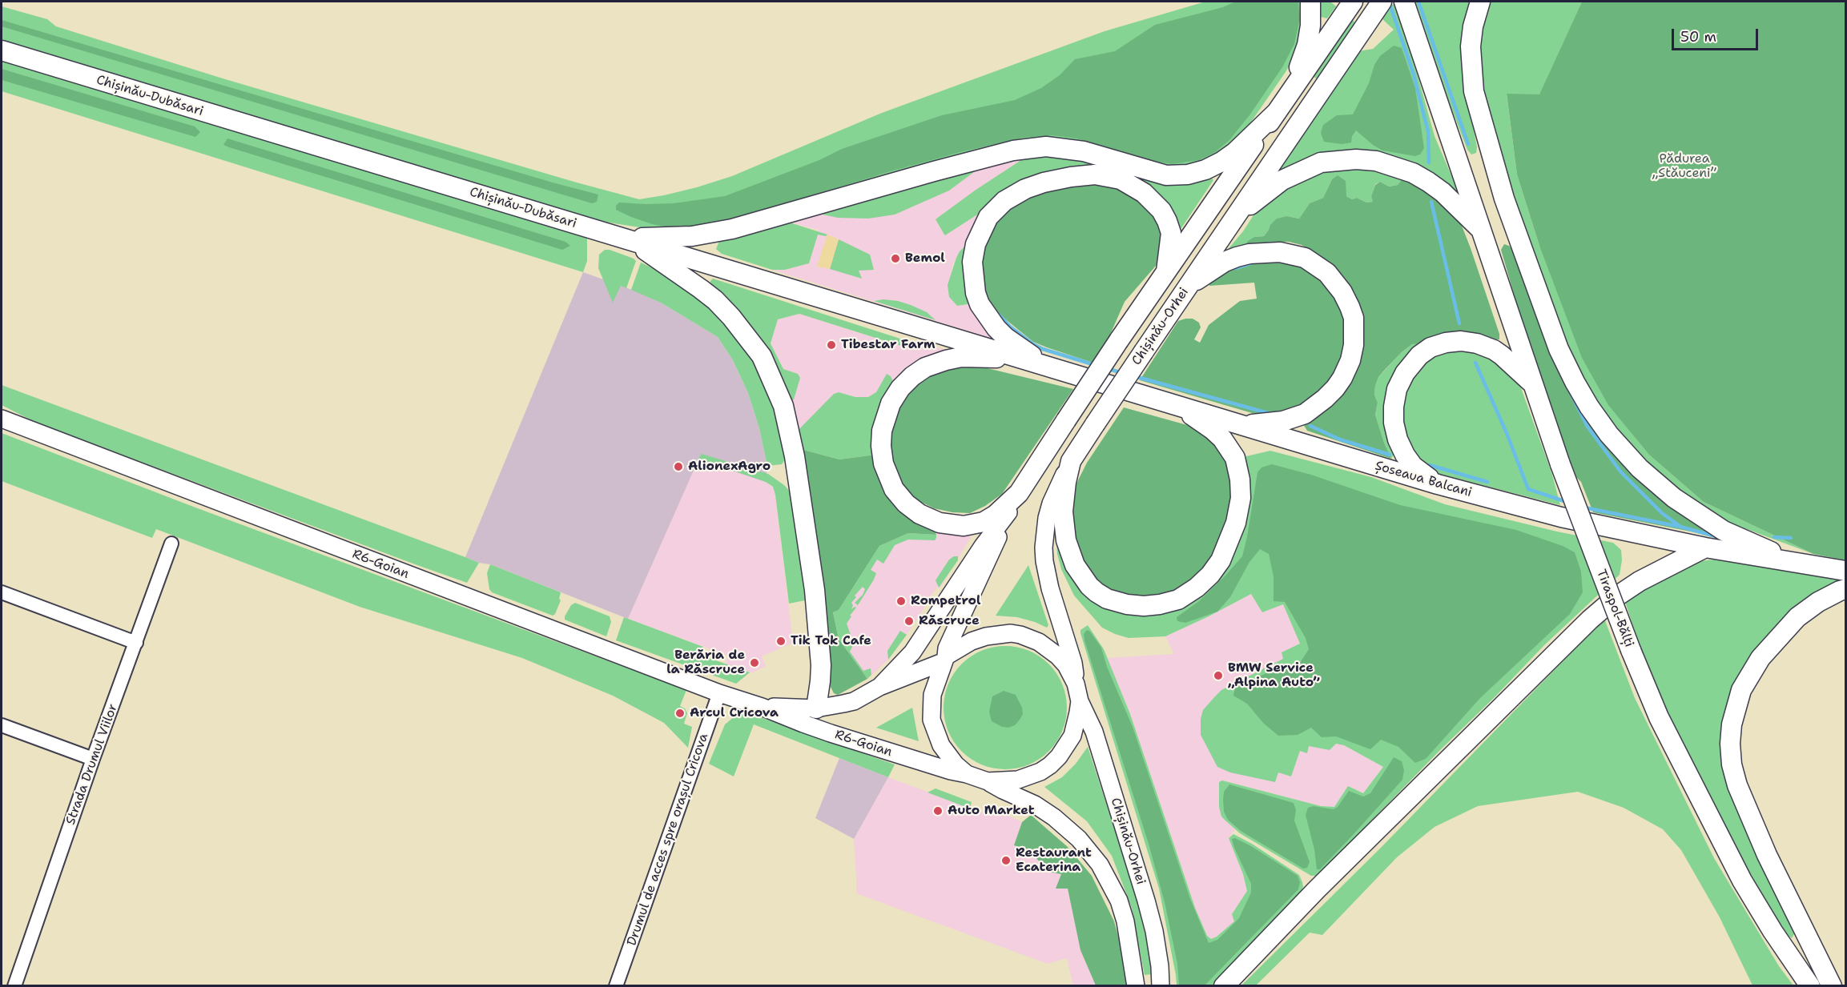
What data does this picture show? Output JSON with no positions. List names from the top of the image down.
{
  "streets": {
    "highway": [
      "Chișinău-Dubăsari",
      "Chișinău-Orhei",
      "Șoseaua Balcani",
      "Tiraspol-Bălți"
    ],
    "main road": ["R6-Goian"],
    "street": ["Strada Drumul Viilor", "Drumul de acces spre orașul Cricova"]
  },
  "crossings": [
    ["Chișinău-Dubăsari", "Șoseaua Balcani"],
    ["Chișinău-Orhei", "R6-Goian"],
    ["R6-Goian", "Drumul de acces spre orașul Cricova"]
  ],
  "parks": ["Pădurea „Stăuceni”"],
  "places": [
    "Bemol",
    "Tibestar Farm",
    "AlionexAgro",
    "Rompetrol",
    "Răscruce",
    "Tik Tok Cafe",
    "Berăria de la Răscruce",
    "BMW Service „Alpina Auto”",
    "Arcul Cricova",
    "Auto Market",
    "Restaurant Ecaterina"
  ],
  "scale_bar": "50 m"
}
